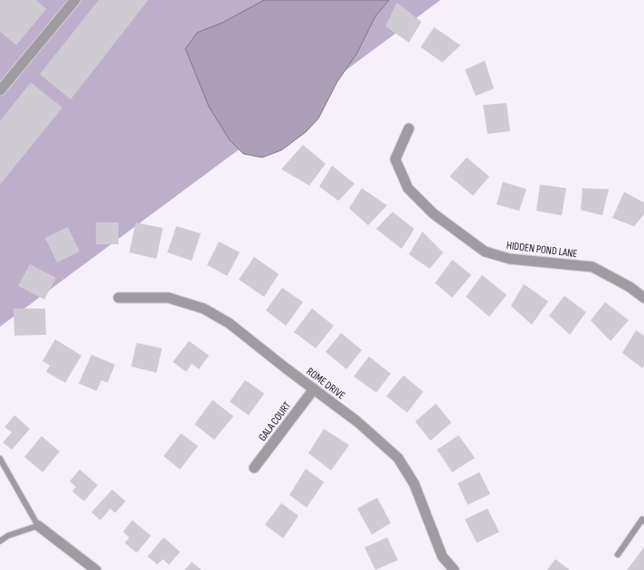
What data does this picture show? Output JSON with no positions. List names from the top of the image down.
{
  "streets": {
    "street": ["HIDDEN POND LANE", "ROME DRIVE", "GALA COURT"]
  },
  "crossings": [
    ["ROME DRIVE", "GALA COURT"]
  ]
}
